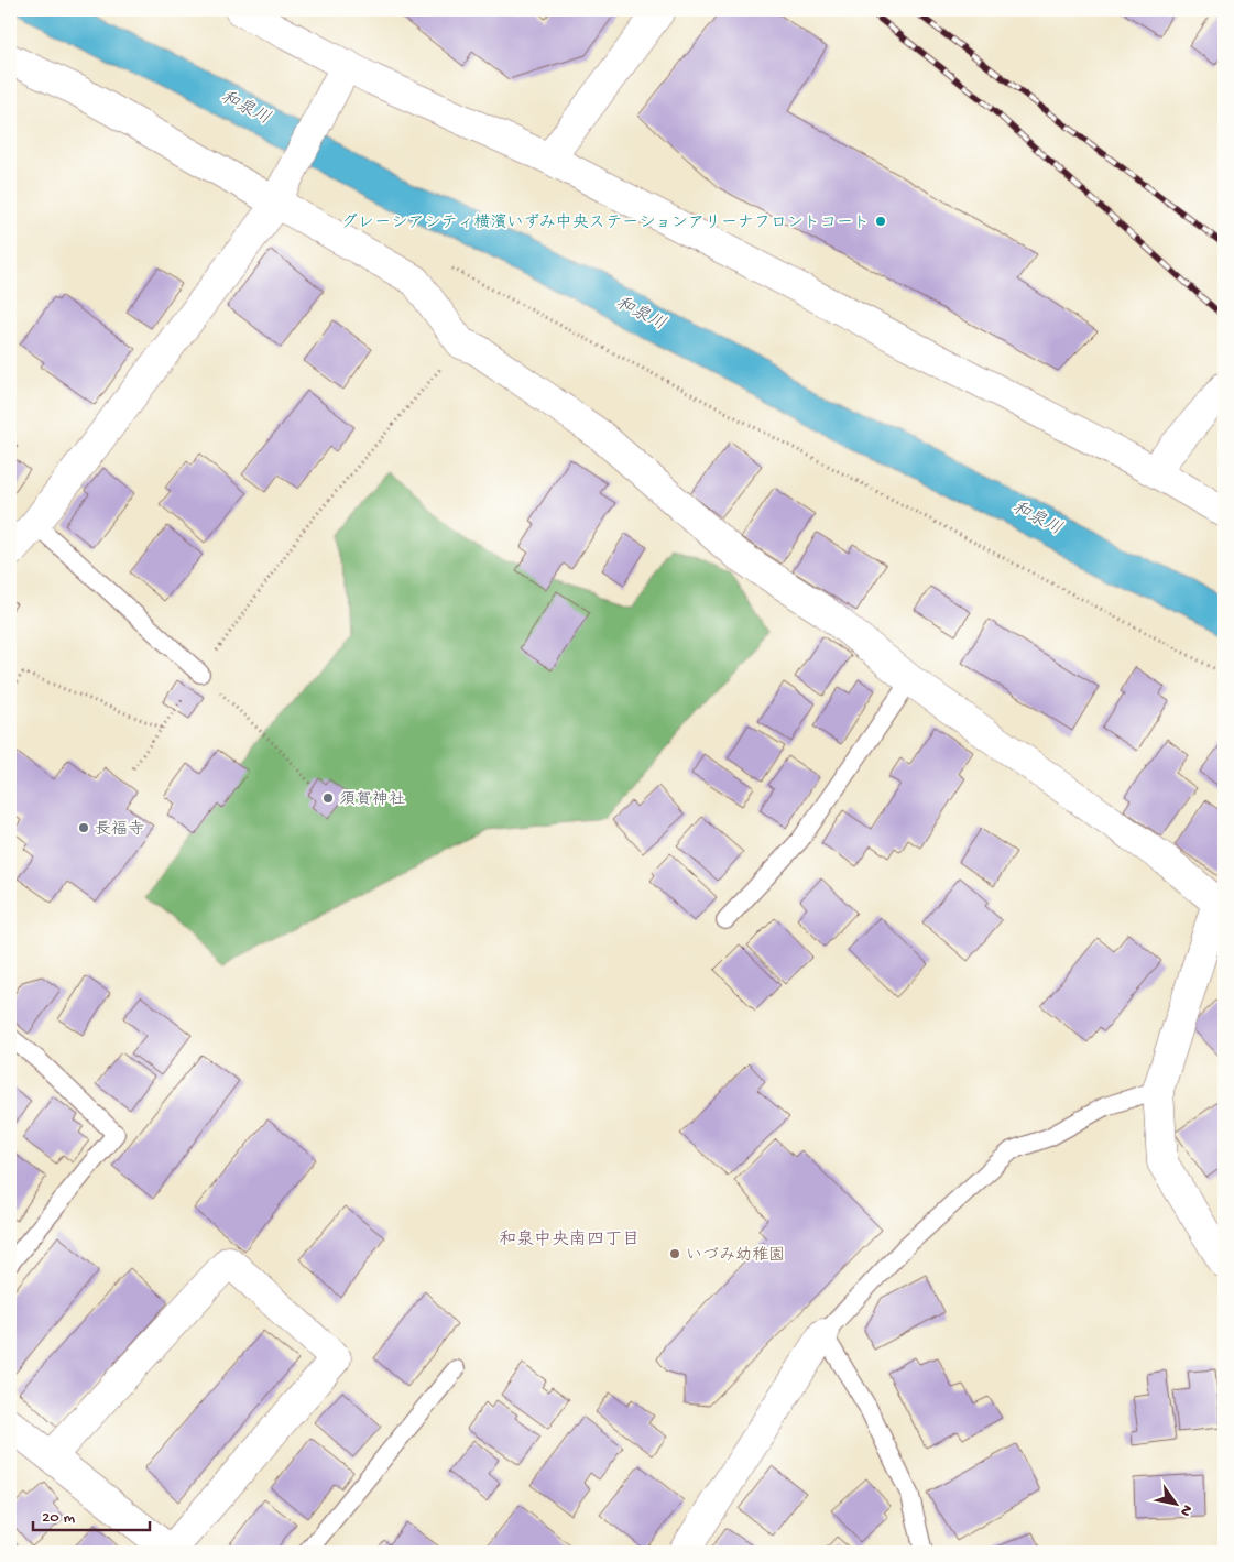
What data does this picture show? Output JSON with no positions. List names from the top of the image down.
{
  "districts": ["和泉中央南四丁目"],
  "water": ["和泉川"],
  "places": [
    "グレーシアシティ横濱いずみ中央ステーションアリーナフロントコート",
    "須賀神社",
    "長福寺",
    "いづみ幼稚園"
  ],
  "scale_bar": "20 m",
  "north": "bottom right"
}
